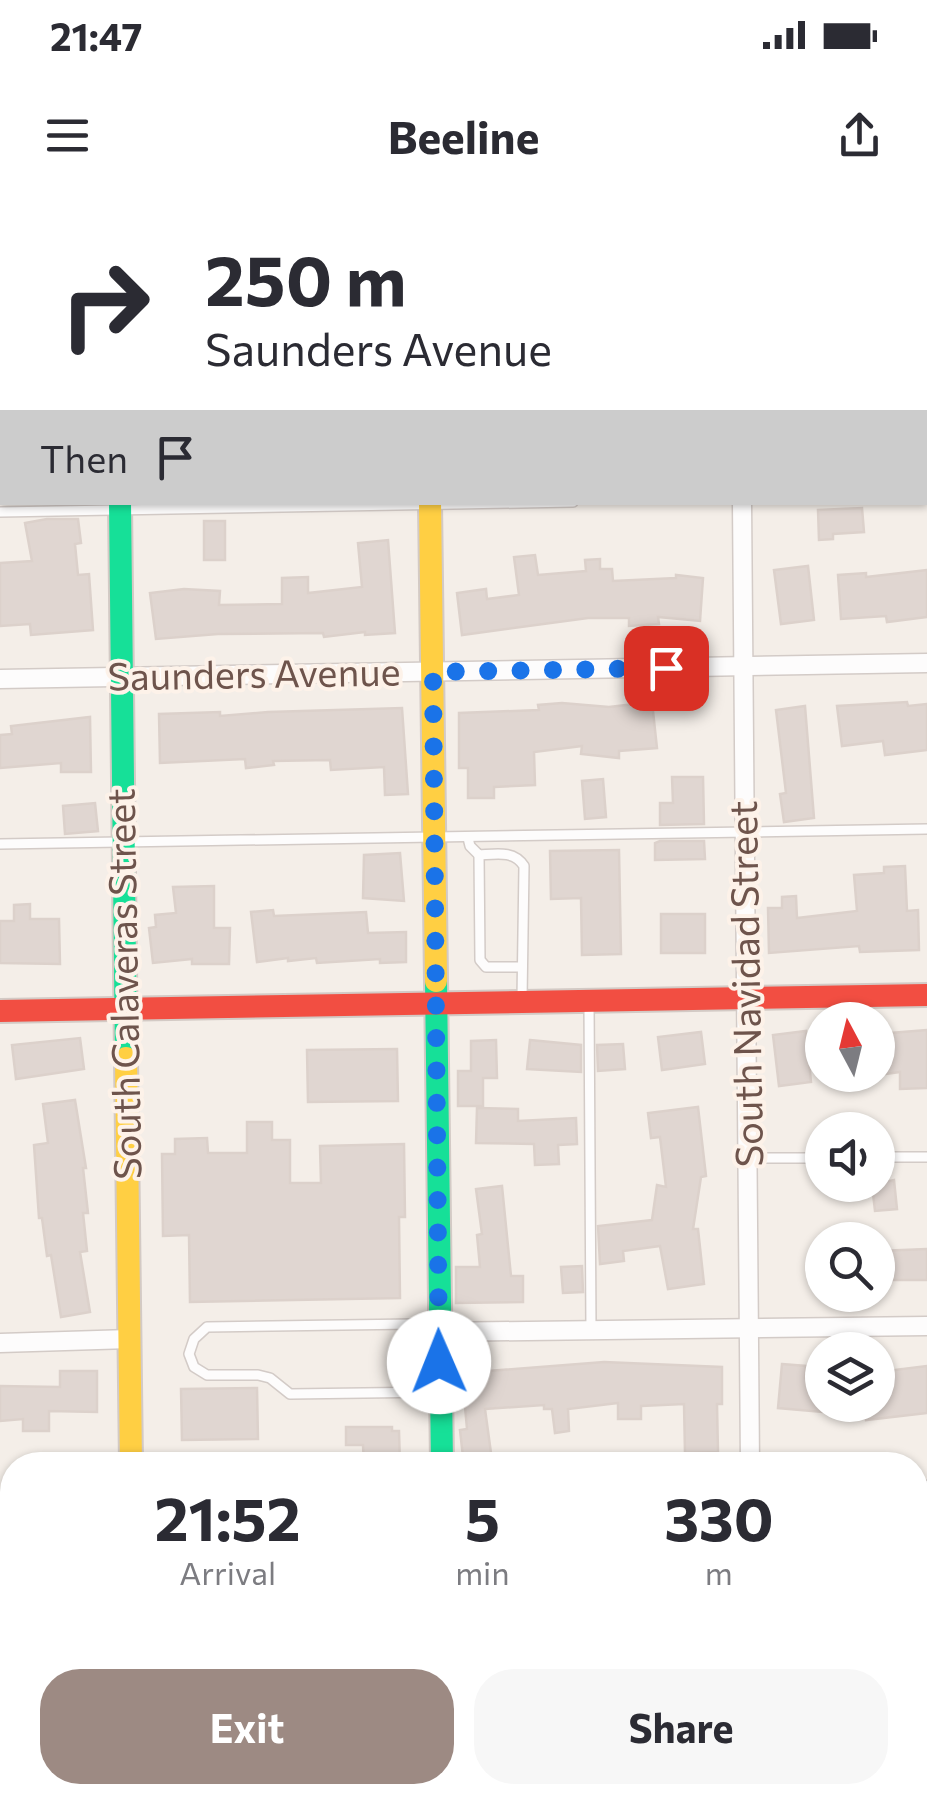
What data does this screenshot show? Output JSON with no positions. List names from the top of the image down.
{
  "streets": {
    "street": ["Saunders Avenue", "South Calaveras Street", "South Navidad Street"]
  },
  "crossings": [
    ["Saunders Avenue", "South Calaveras Street"],
    ["Saunders Avenue", "South Navidad Street"]
  ],
  "north": "top",
  "page": {
    "status": "21:47",
    "header": "Beeline",
    "turn": ["250 m", "Saunders Avenue"],
    "then": "Then",
    "eta": [
      "21:52",
      "Arrival",
      "5",
      "min",
      "330",
      "m"
    ],
    "buttons": ["Exit", "Share"]
  }
}
